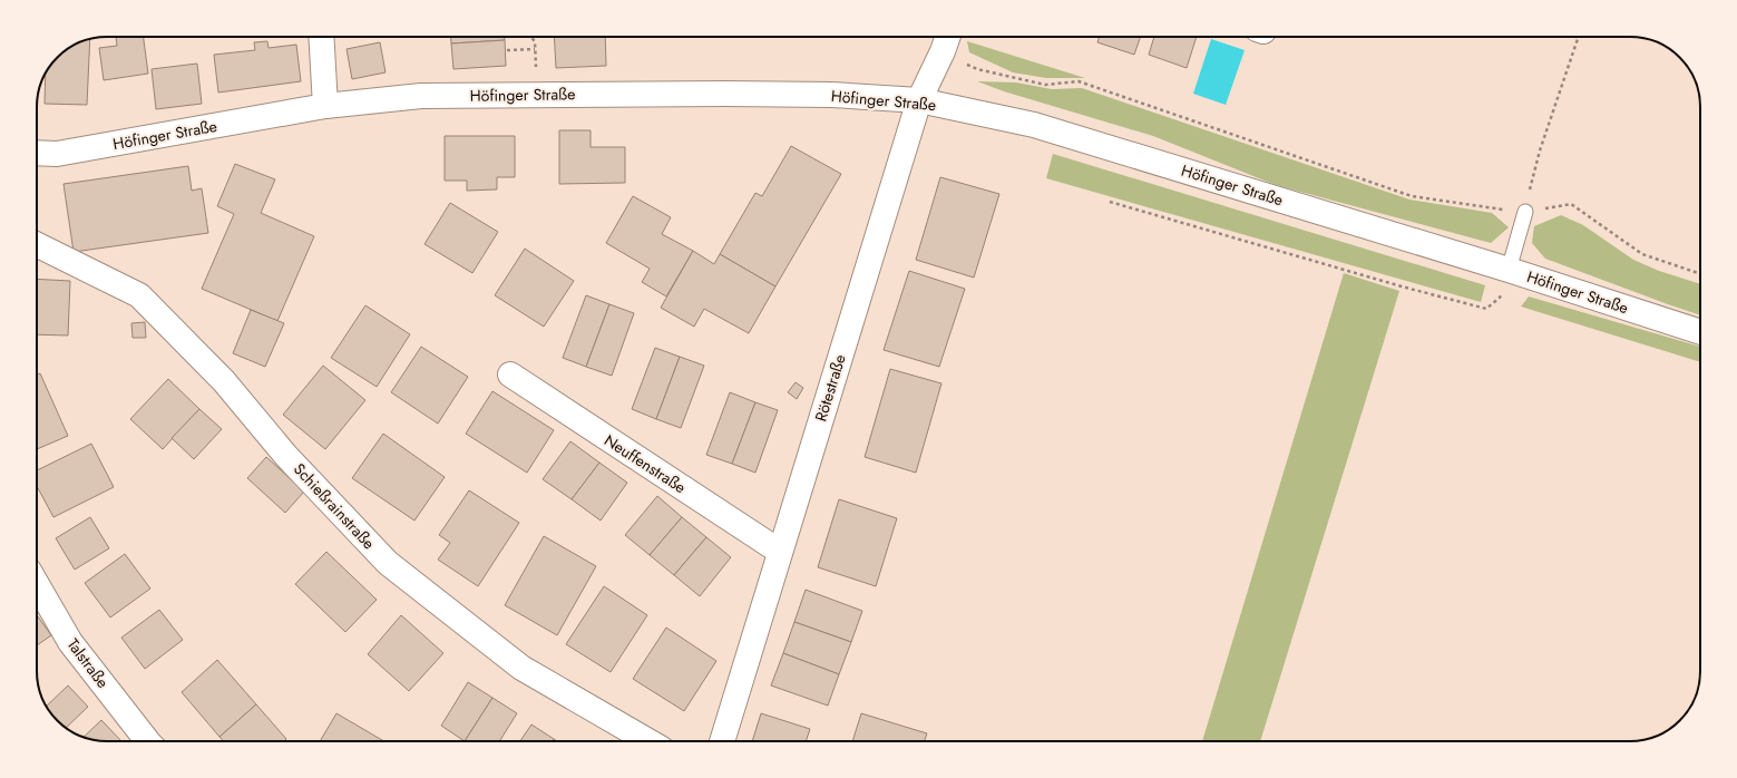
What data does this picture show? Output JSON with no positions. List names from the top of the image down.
{
  "streets": {
    "street": [
      "Höfinger Straße",
      "Rötestraße",
      "Neuffenstraße",
      "Schießrainstraße",
      "Talstraße"
    ]
  },
  "crossings": [
    ["Höfinger Straße", "Rötestraße"],
    ["Rötestraße", "Neuffenstraße"]
  ]
}
